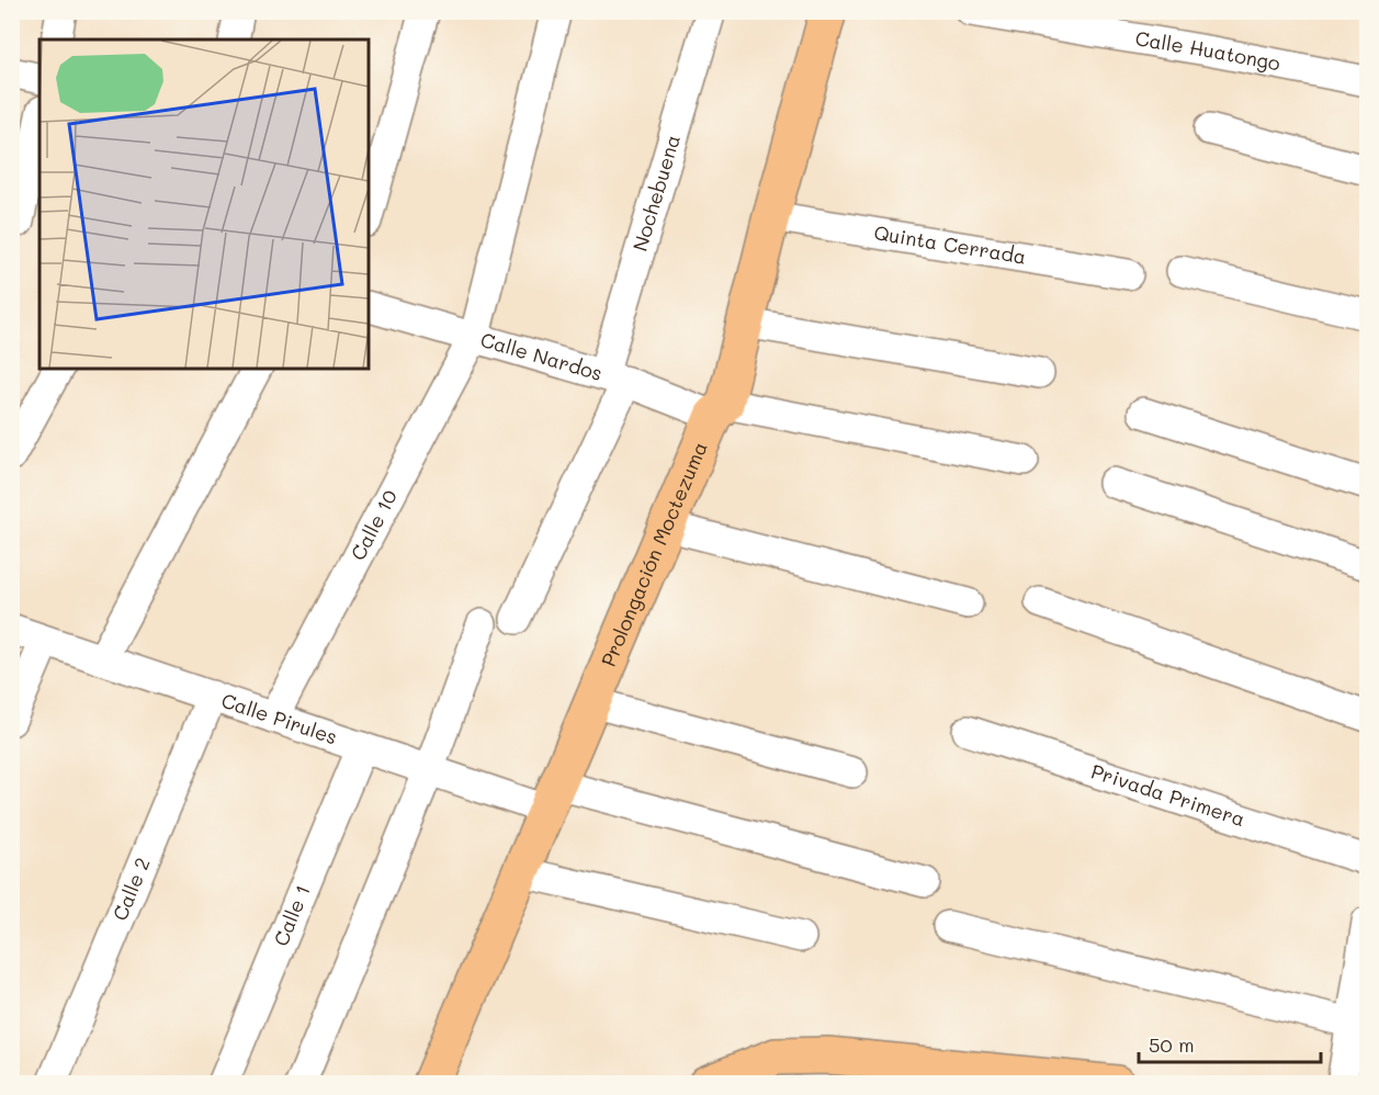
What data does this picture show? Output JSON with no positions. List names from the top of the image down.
{
  "streets": {
    "main road": ["Prolongación Moctezuma"],
    "street": [
      "Calle Huatongo",
      "Nochebuena",
      "Quinta Cerrada",
      "Calle Nardos",
      "Calle 10",
      "Calle Pirules",
      "Privada Primera",
      "Calle 2",
      "Calle 1"
    ]
  },
  "crossings": [
    ["Nochebuena", "Calle Nardos"],
    ["Quinta Cerrada", "Prolongación Moctezuma"],
    ["Calle Nardos", "Calle 10"],
    ["Calle Nardos", "Prolongación Moctezuma"],
    ["Calle 10", "Calle Pirules"],
    ["Prolongación Moctezuma", "Calle Pirules"],
    ["Calle Pirules", "Calle 2"],
    ["Calle Pirules", "Calle 1"]
  ],
  "scale_bar": "50 m"
}
